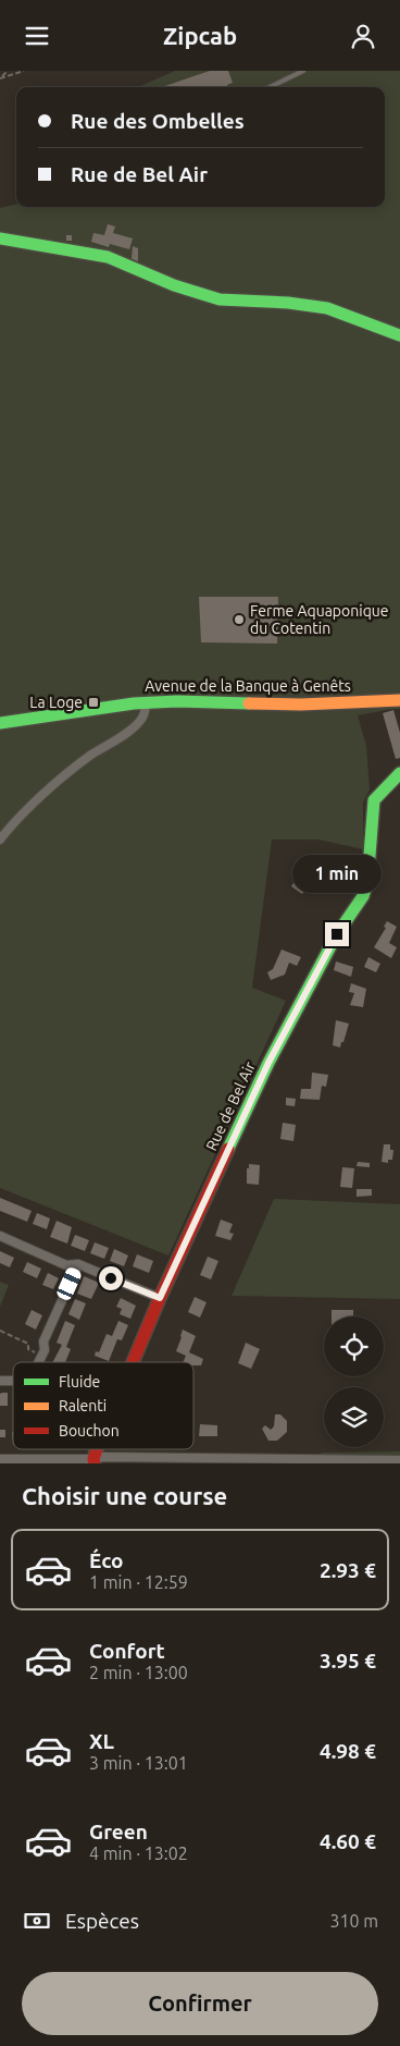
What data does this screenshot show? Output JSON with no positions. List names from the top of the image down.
{
  "streets": {
    "street": ["Avenue de la Banque à Genêts", "Rue de Bel Air"]
  },
  "places": {
    "other": ["Ferme Aquaponique du Cotentin"],
    "transit": ["La Loge"]
  },
  "legend": ["Fluide", "Ralenti", "Bouchon"],
  "page": {
    "header": "Zipcab",
    "banner": ["Rue des Ombelles", "Rue de Bel Air"],
    "bubble": "1 min",
    "heading": "Choisir une course",
    "list": [
      {
        "name": "Éco",
        "note": "1 min · 12:59",
        "value": "2.93 €"
      },
      {
        "name": "Confort",
        "note": "2 min · 13:00",
        "value": "3.95 €"
      },
      {
        "name": "XL",
        "note": "3 min · 13:01",
        "value": "4.98 €"
      },
      {
        "name": "Green",
        "note": "4 min · 13:02",
        "value": "4.60 €"
      }
    ],
    "pay": ["Espèces", "310 m"],
    "buttons": "Confirmer"
  }
}
